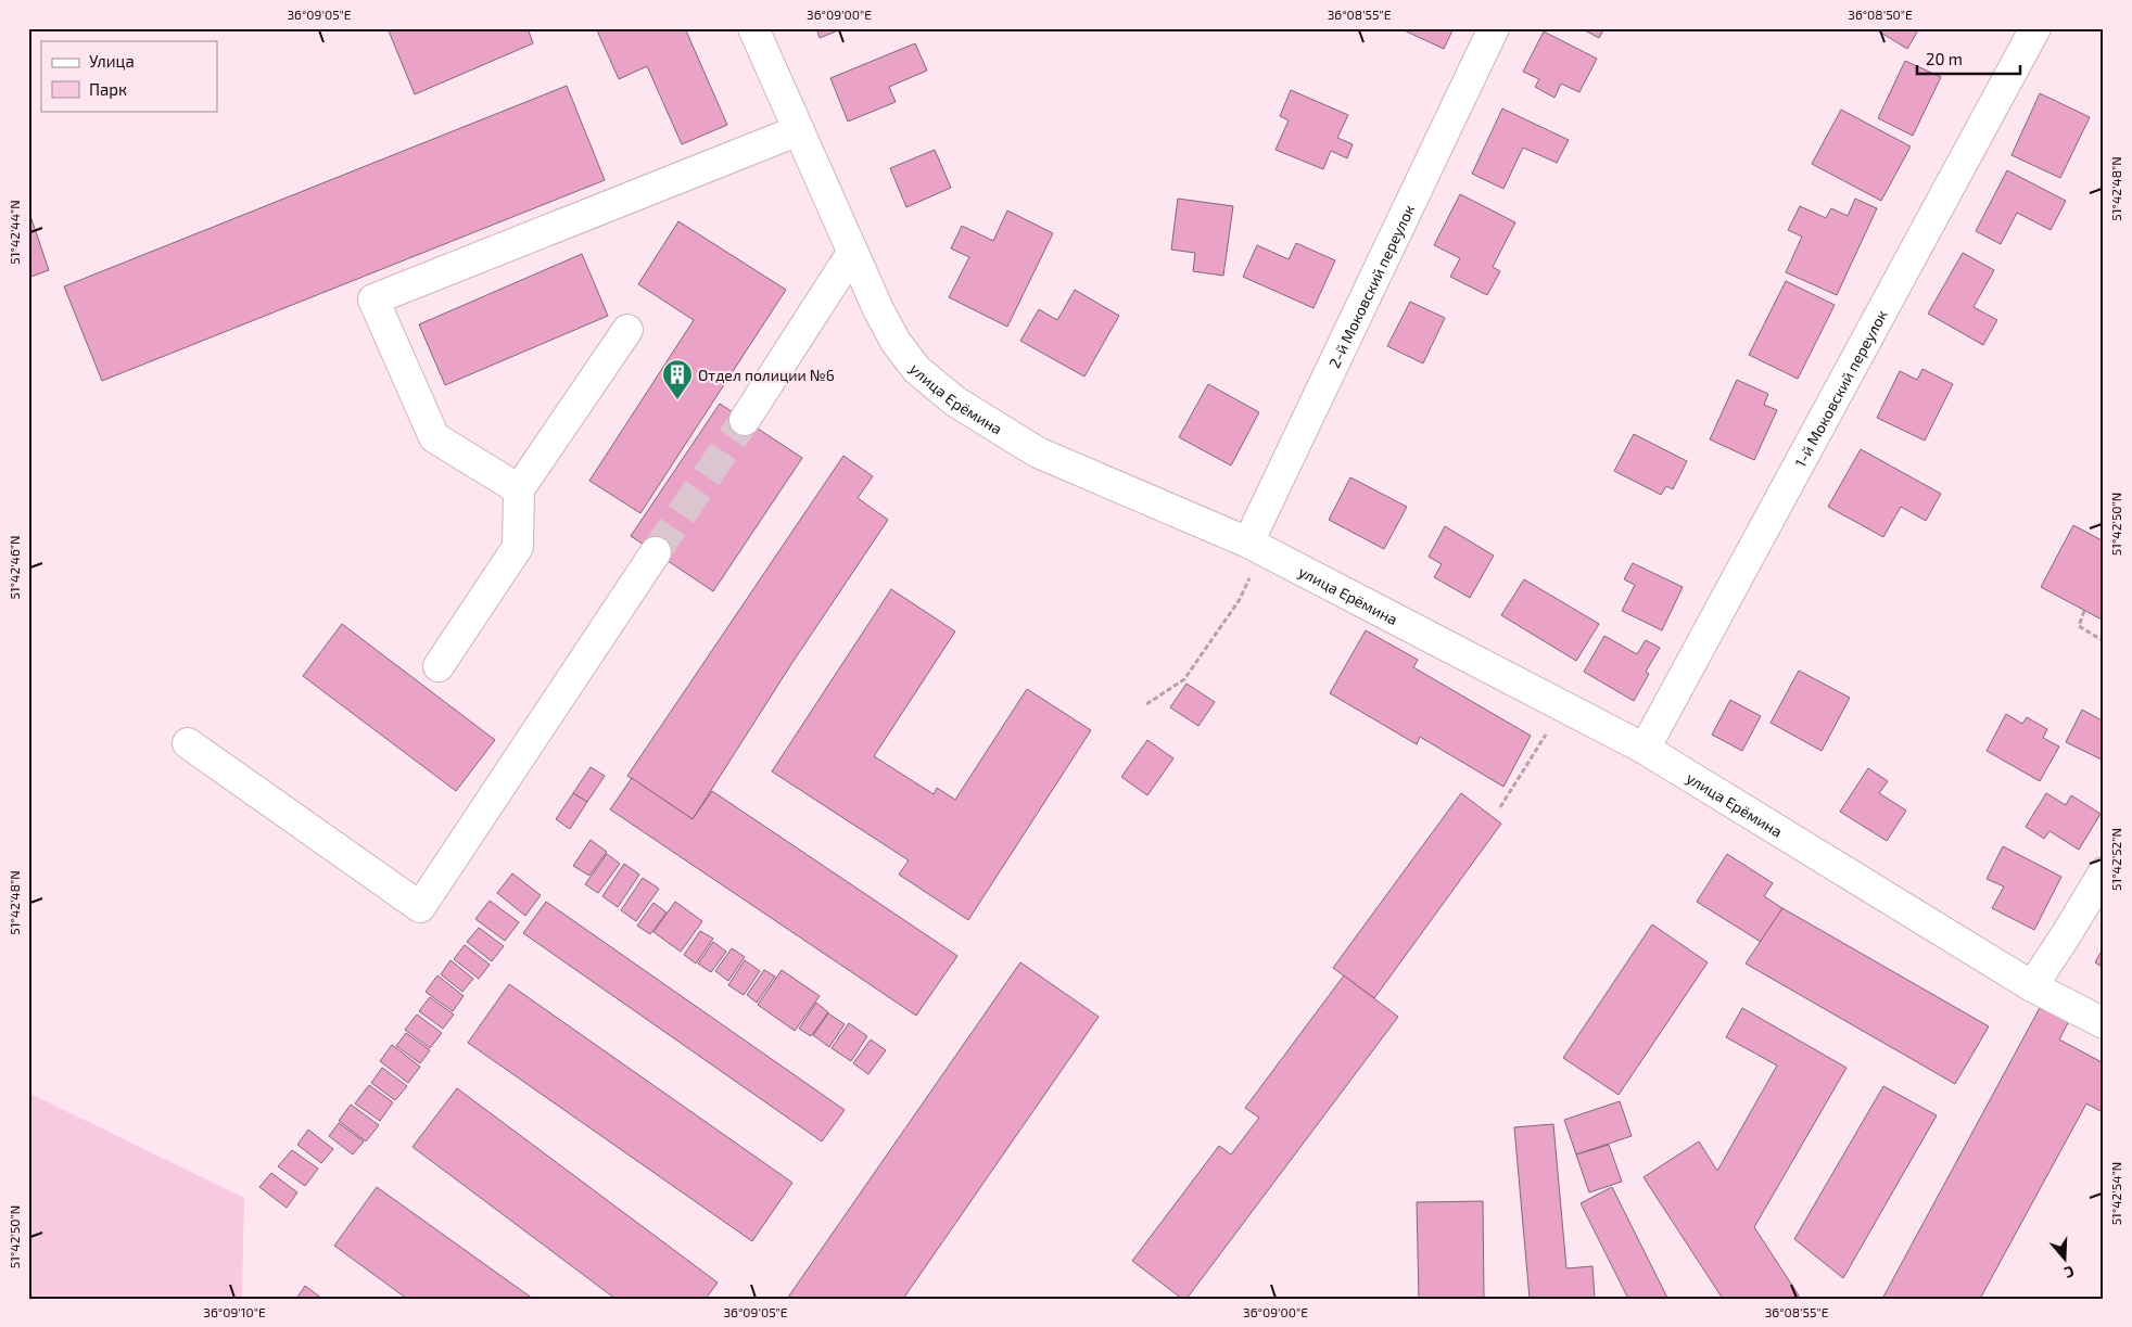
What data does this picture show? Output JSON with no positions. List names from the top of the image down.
{
  "streets": {
    "street": ["2-й Моковский переулок", "1-й Моковский переулок", "улица Ерёмина"]
  },
  "crossings": [
    ["2-й Моковский переулок", "улица Ерёмина"],
    ["1-й Моковский переулок", "улица Ерёмина"]
  ],
  "places": {
    "building": ["Отдел полиции №6"]
  },
  "legend": ["Улица", "Парк"],
  "scale_bar": "20 m",
  "north": "bottom",
  "coordinates": [
    "36°09'05\"E",
    "36°09'00\"E",
    "36°08'55\"E",
    "36°08'50\"E",
    "51°42'48\"N",
    "51°42'44\"N",
    "51°42'50\"N",
    "51°42'46\"N",
    "51°42'52\"N",
    "51°42'54\"N",
    "36°09'10\"E"
  ]
}
